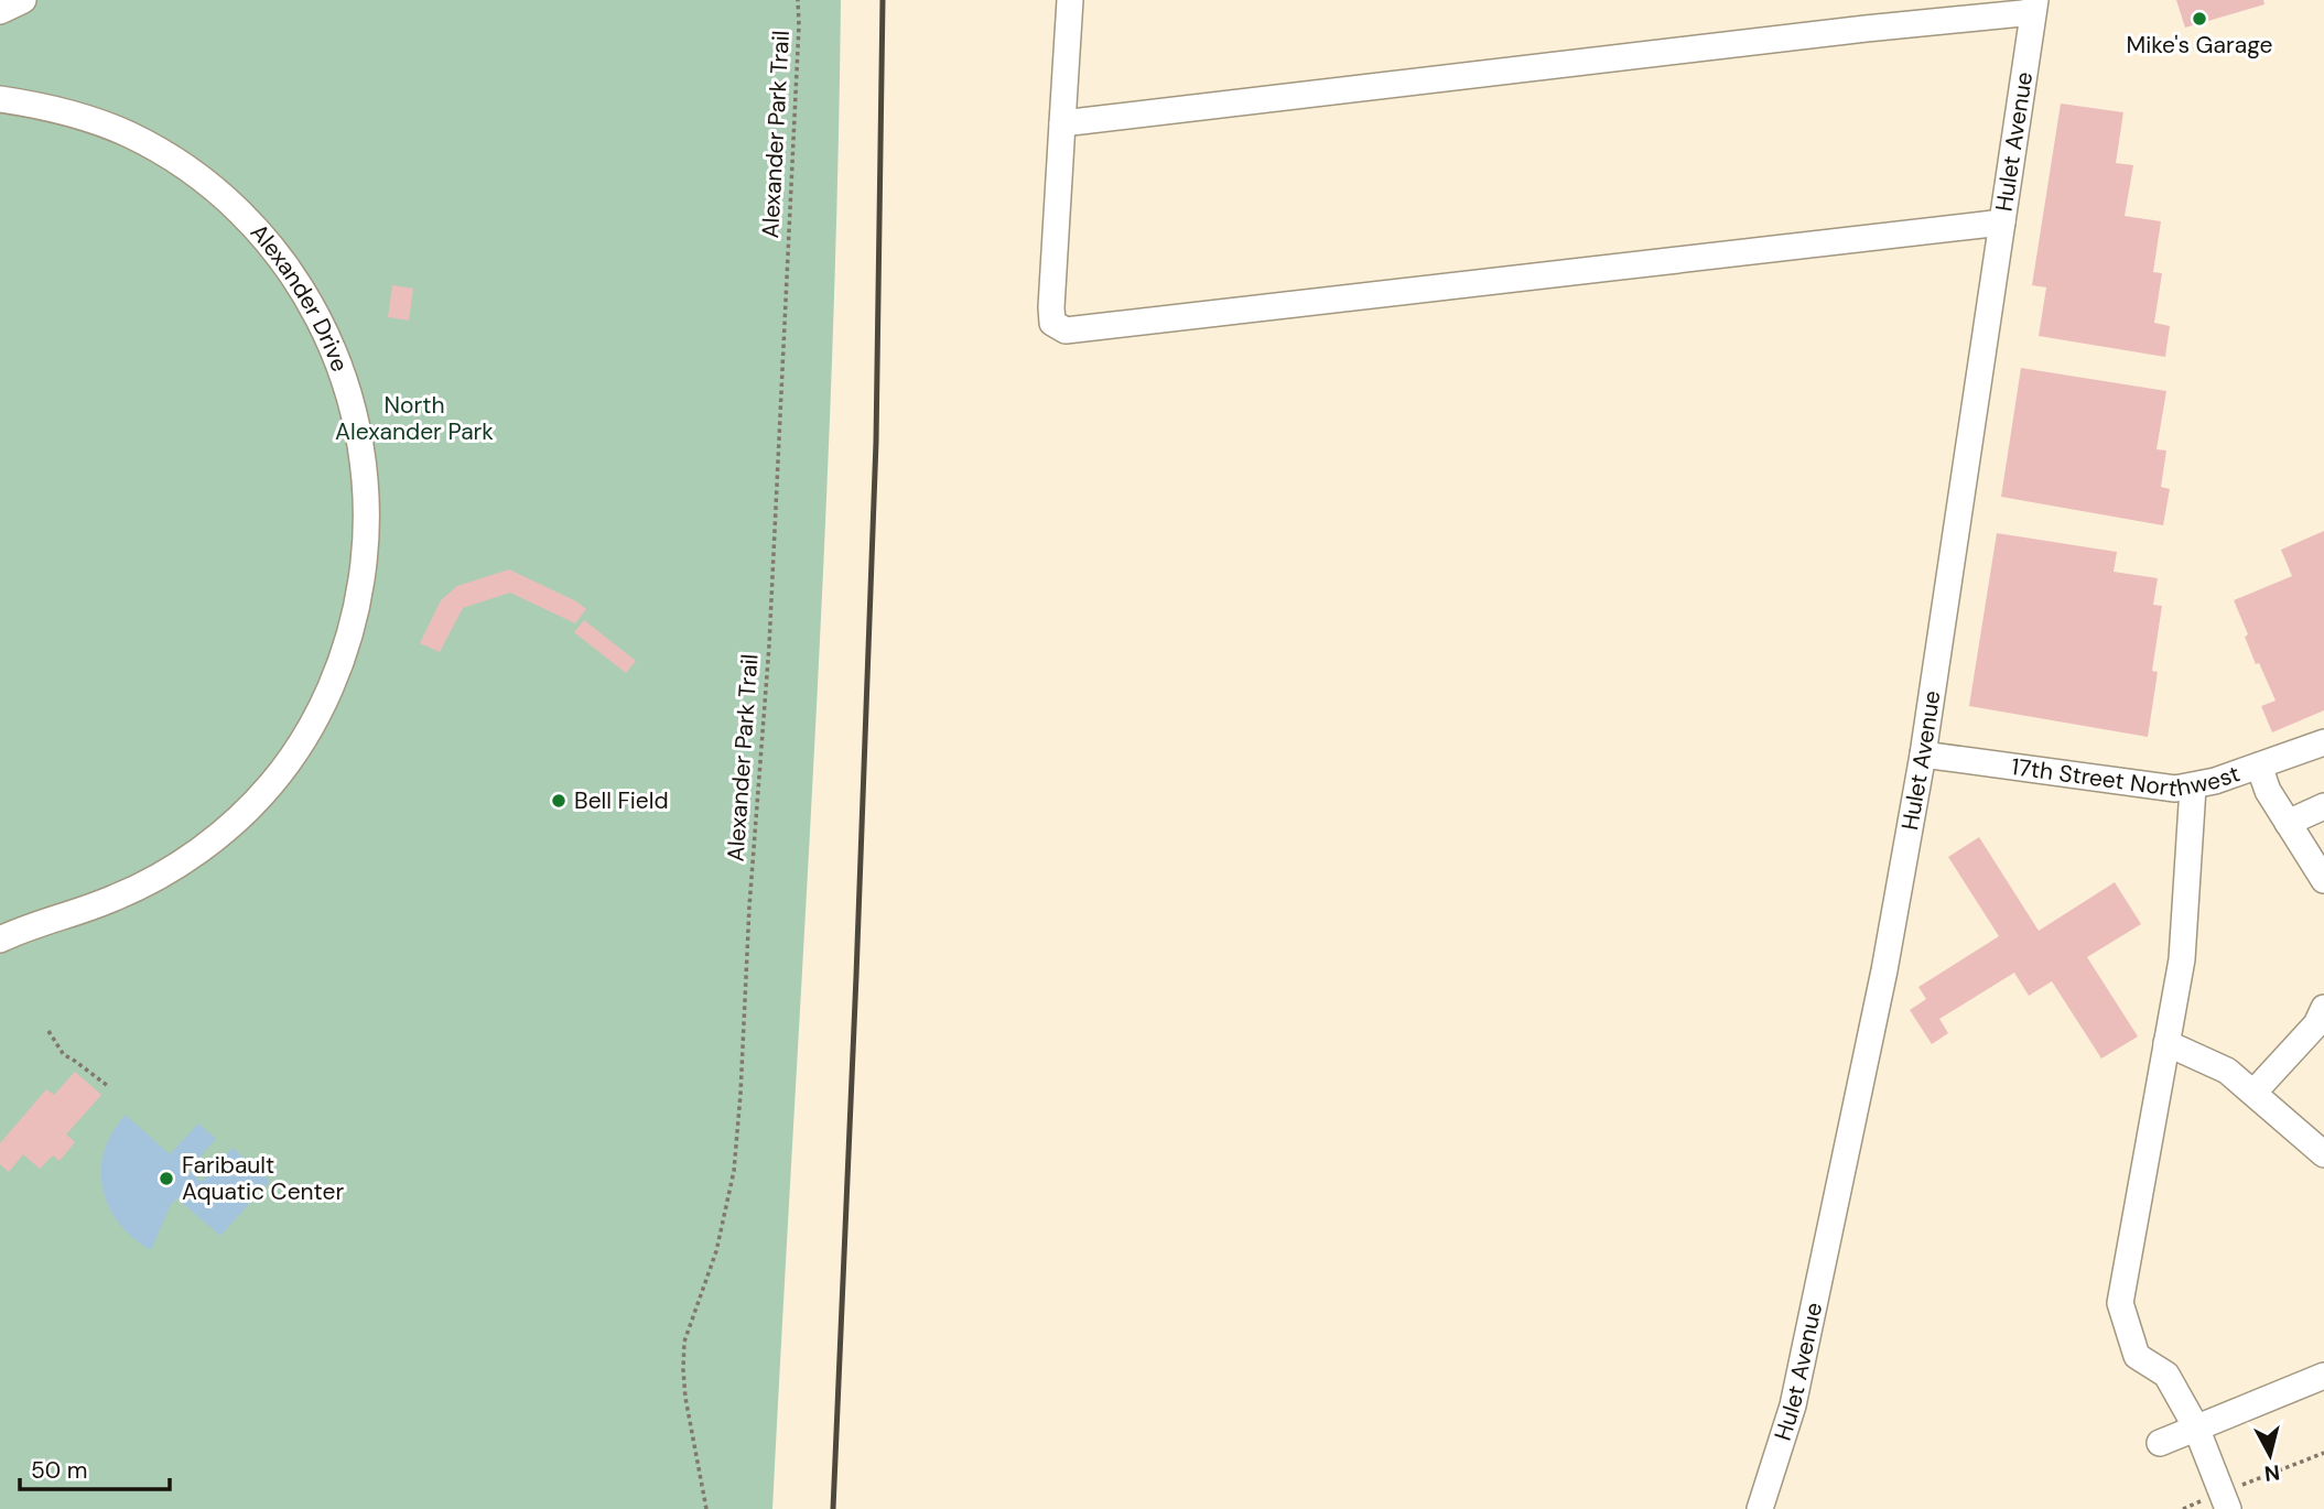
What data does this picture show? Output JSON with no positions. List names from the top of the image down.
{
  "streets": {
    "street": ["Hulet Avenue", "Alexander Drive", "17th Street Northwest"],
    "path": ["Alexander Park Trail"]
  },
  "crossings": [
    ["Hulet Avenue", "17th Street Northwest"]
  ],
  "parks": ["North Alexander Park"],
  "places": ["Mike's Garage", "Bell Field", "Faribault Aquatic Center"],
  "scale_bar": "50 m",
  "north": "bottom"
}
